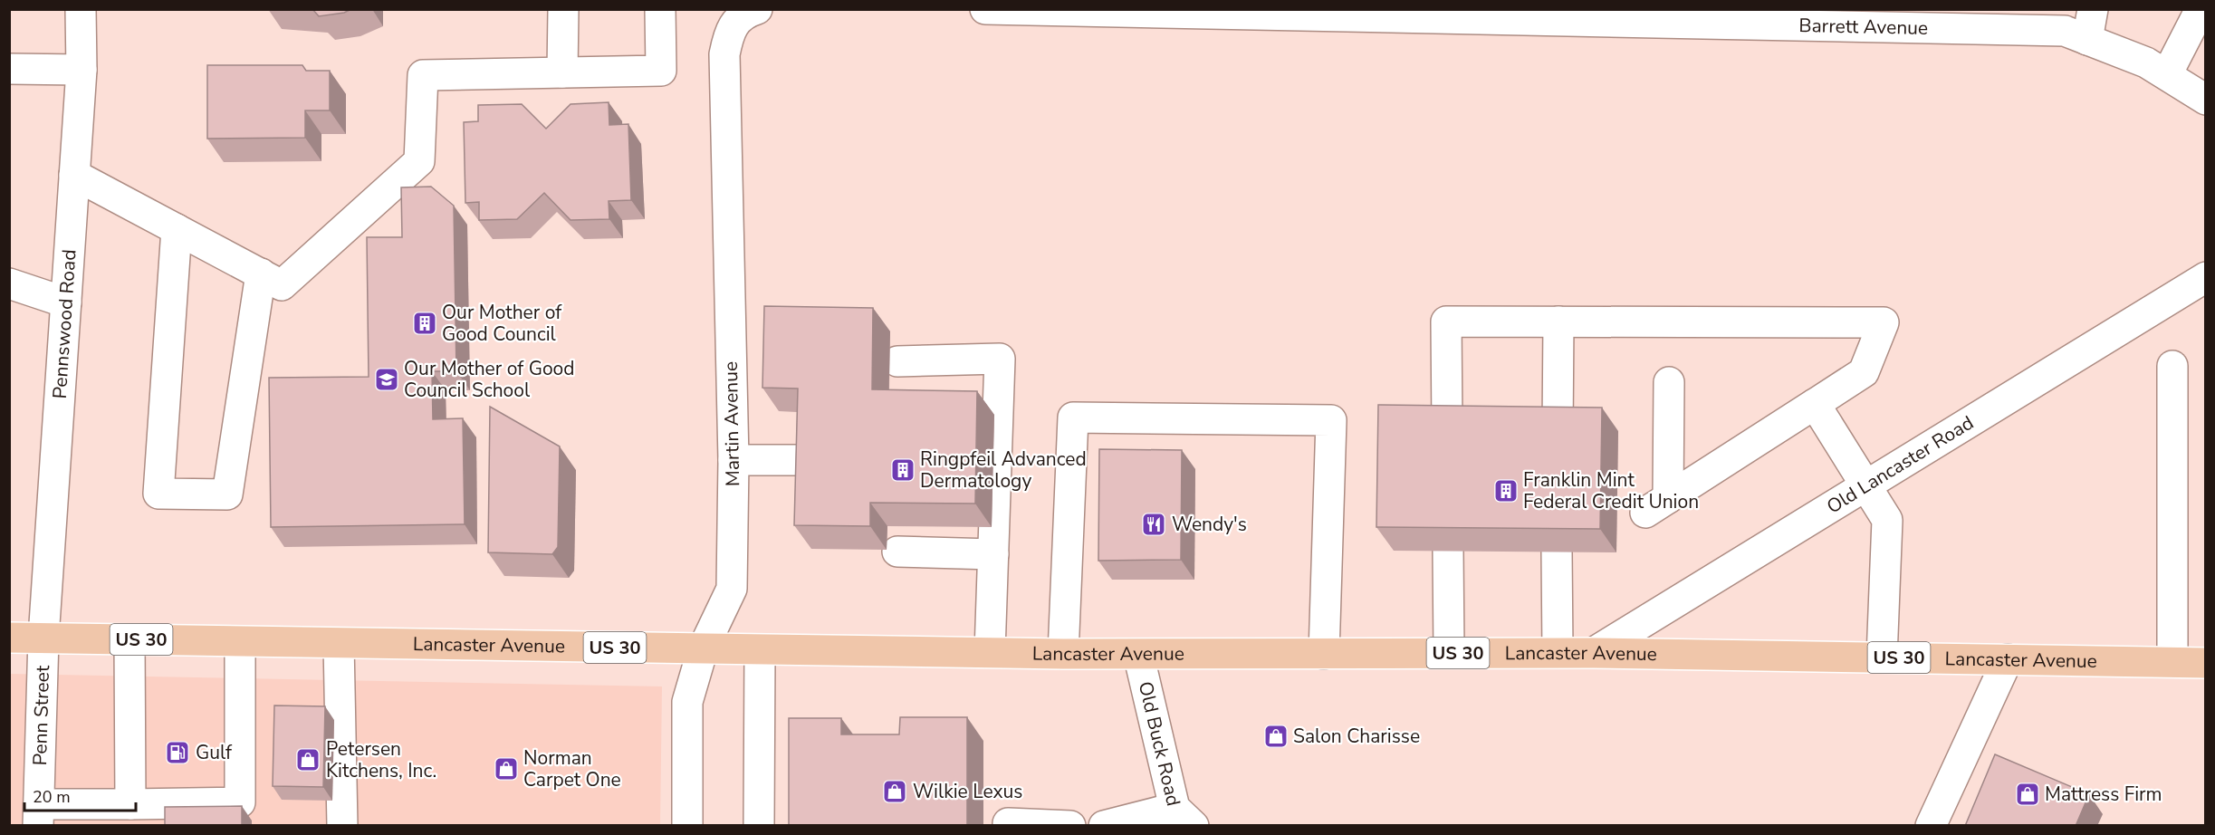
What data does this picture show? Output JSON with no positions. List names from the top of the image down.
{
  "streets": {
    "highway": ["US 30", "Lancaster Avenue"],
    "street": [
      "Barrett Avenue",
      "Pennswood Road",
      "Martin Avenue",
      "Old Lancaster Road",
      "Penn Street",
      "Old Buck Road"
    ]
  },
  "crossings": [
    ["Pennswood Road", "Lancaster Avenue"],
    ["Pennswood Road", "Penn Street"],
    ["Martin Avenue", "Lancaster Avenue"],
    ["Old Lancaster Road", "Lancaster Avenue"],
    ["Lancaster Avenue", "Penn Street"],
    ["Lancaster Avenue", "Old Buck Road"]
  ],
  "places": {
    "building": ["Our Mother of Good Council", "Ringpfeil Advanced Dermatology", "Franklin Mint Federal Credit Union"],
    "school or university": ["Our Mother of Good Council School"],
    "restaurant": ["Wendy's"],
    "shop": [
      "Salon Charisse",
      "Petersen Kitchens, Inc.",
      "Norman Carpet One",
      "Wilkie Lexus",
      "Mattress Firm"
    ],
    "fuel station": ["Gulf"]
  },
  "scale_bar": "20 m"
}
